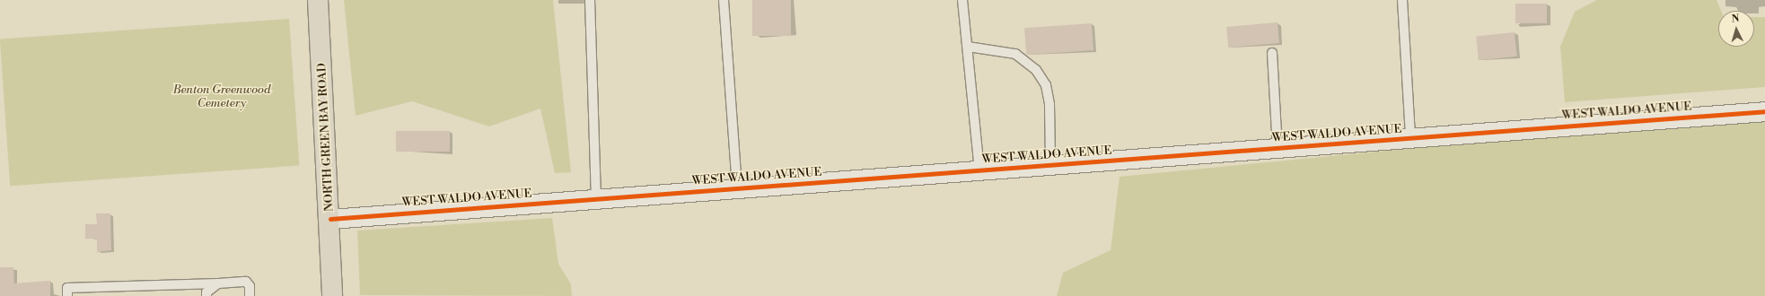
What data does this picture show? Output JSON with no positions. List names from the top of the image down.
{
  "streets": {
    "main road": ["NORTH GREEN BAY ROAD"],
    "street": ["WEST WALDO AVENUE"]
  },
  "crossings": [
    ["WEST WALDO AVENUE", "NORTH GREEN BAY ROAD"]
  ],
  "parks": ["Benton Greenwood Cemetery"],
  "north": "top"
}
